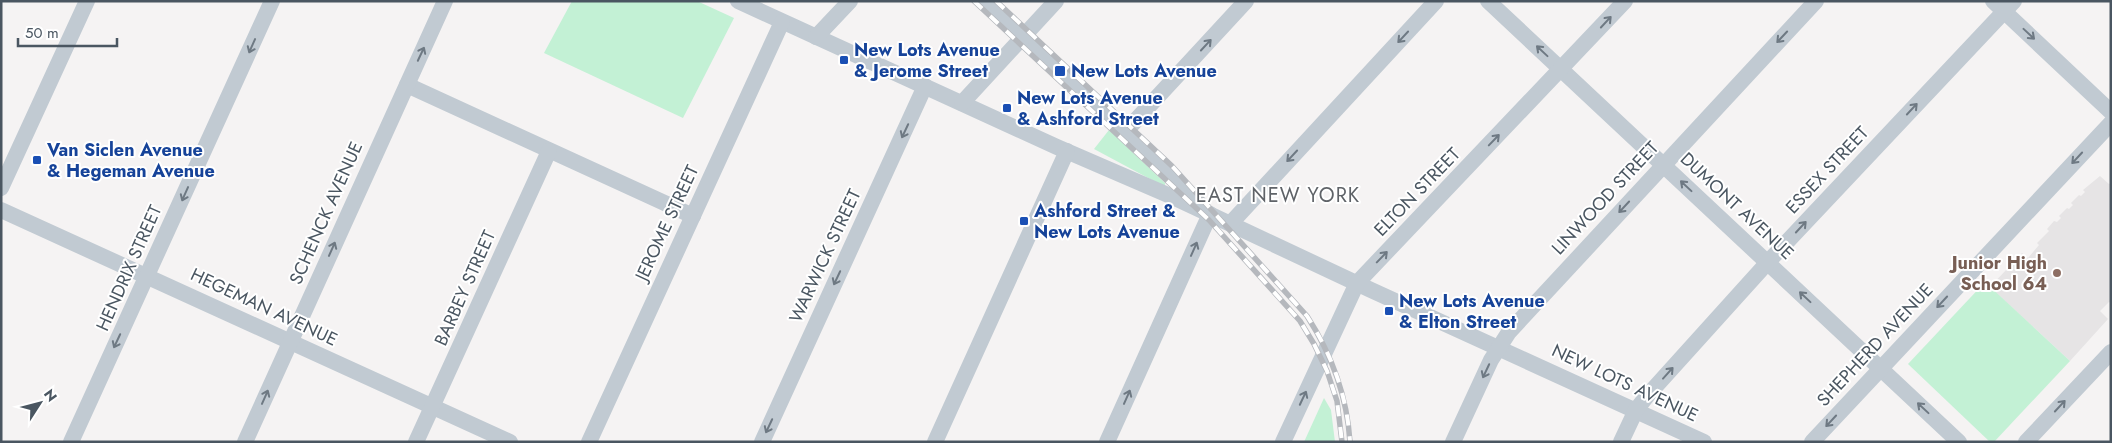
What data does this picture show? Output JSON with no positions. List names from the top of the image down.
{
  "streets": {
    "street": [
      "ESSEX STREET",
      "ELTON STREET",
      "LINWOOD STREET",
      "DUMONT AVENUE",
      "SCHENCK AVENUE",
      "JEROME STREET",
      "WARWICK STREET",
      "HENDRIX STREET",
      "BARBEY STREET",
      "HEGEMAN AVENUE",
      "SHEPHERD AVENUE",
      "NEW LOTS AVENUE"
    ]
  },
  "crossings": [
    ["ESSEX STREET", "DUMONT AVENUE"],
    ["ESSEX STREET", "NEW LOTS AVENUE"],
    ["ELTON STREET", "DUMONT AVENUE"],
    ["ELTON STREET", "NEW LOTS AVENUE"],
    ["LINWOOD STREET", "DUMONT AVENUE"],
    ["LINWOOD STREET", "NEW LOTS AVENUE"],
    ["DUMONT AVENUE", "SHEPHERD AVENUE"],
    ["SCHENCK AVENUE", "HEGEMAN AVENUE"],
    ["JEROME STREET", "NEW LOTS AVENUE"],
    ["WARWICK STREET", "NEW LOTS AVENUE"],
    ["HENDRIX STREET", "HEGEMAN AVENUE"],
    ["BARBEY STREET", "HEGEMAN AVENUE"]
  ],
  "one_way": [
    "ESSEX STREET",
    "LINWOOD STREET",
    "DUMONT AVENUE",
    "SCHENCK AVENUE",
    "WARWICK STREET",
    "HENDRIX STREET",
    "SHEPHERD AVENUE"
  ],
  "districts": ["EAST NEW YORK"],
  "places": {
    "transit": [
      "New Lots Avenue & Jerome Street",
      "New Lots Avenue",
      "New Lots Avenue & Ashford Street",
      "Van Siclen Avenue & Hegeman Avenue",
      "Ashford Street & New Lots Avenue",
      "New Lots Avenue & Elton Street"
    ],
    "other": ["Junior High School 64"]
  },
  "scale_bar": "50 m",
  "north": "top right"
}
